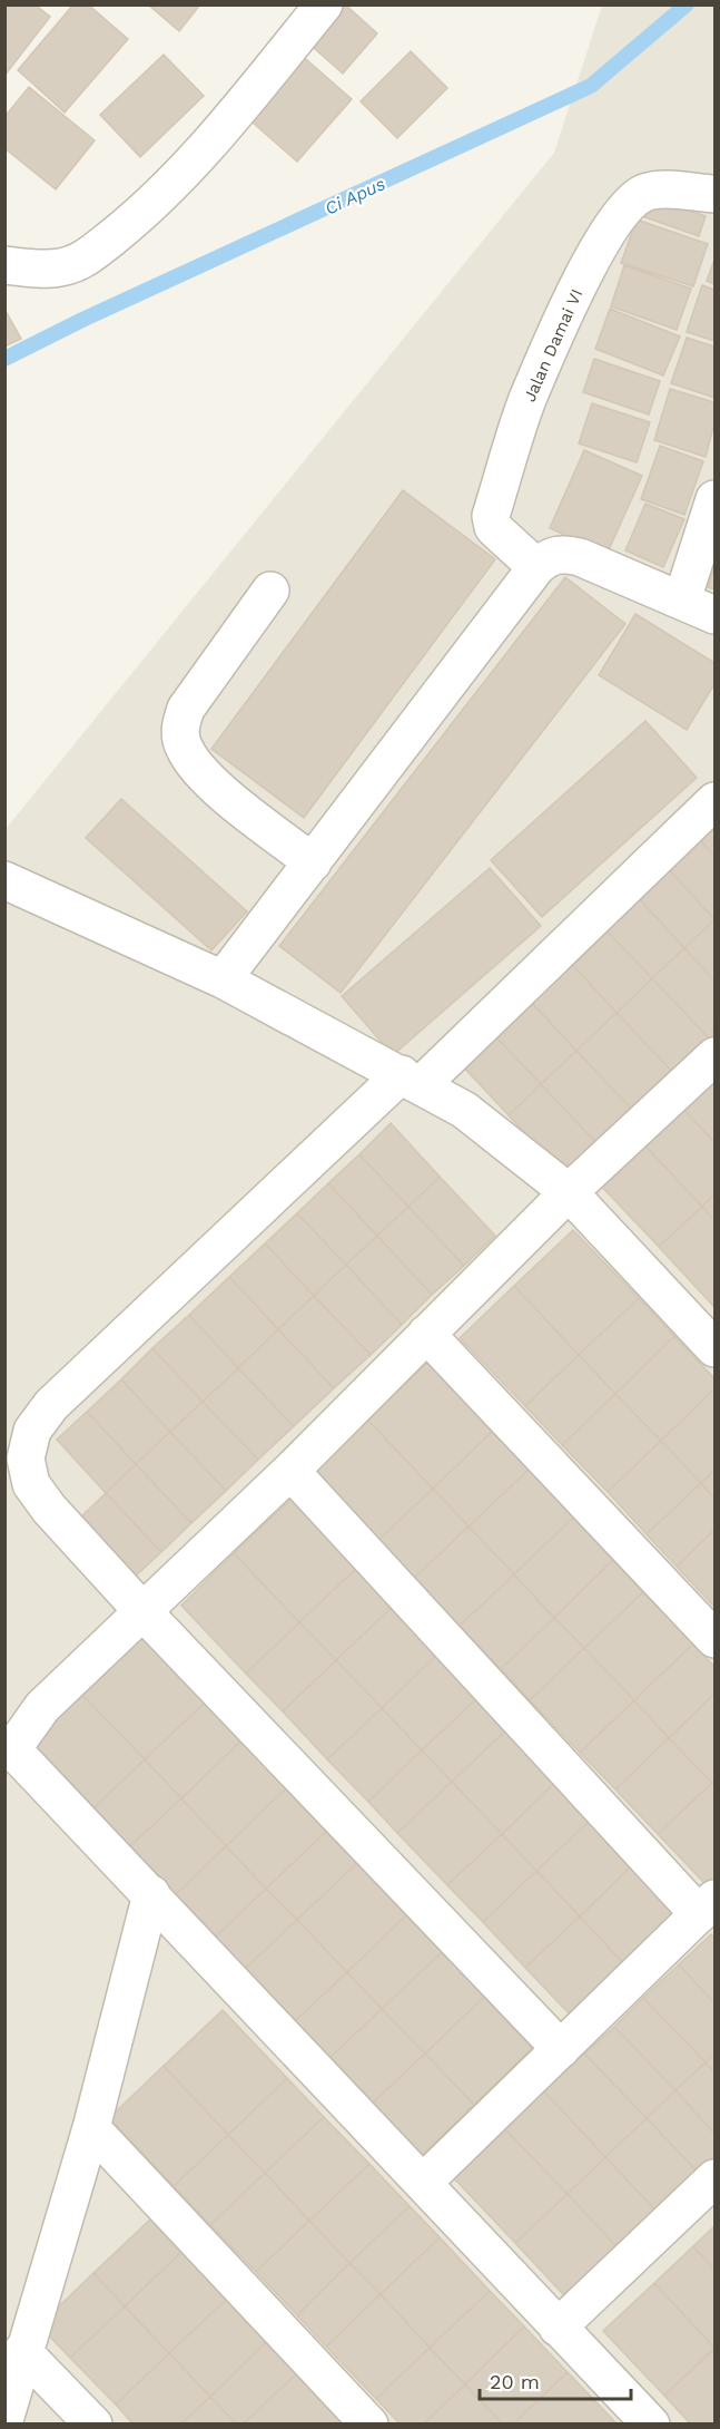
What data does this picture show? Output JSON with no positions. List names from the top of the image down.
{
  "streets": {
    "street": ["Jalan Damai VI"]
  },
  "water": ["Ci Apus"],
  "scale_bar": "20 m"
}
